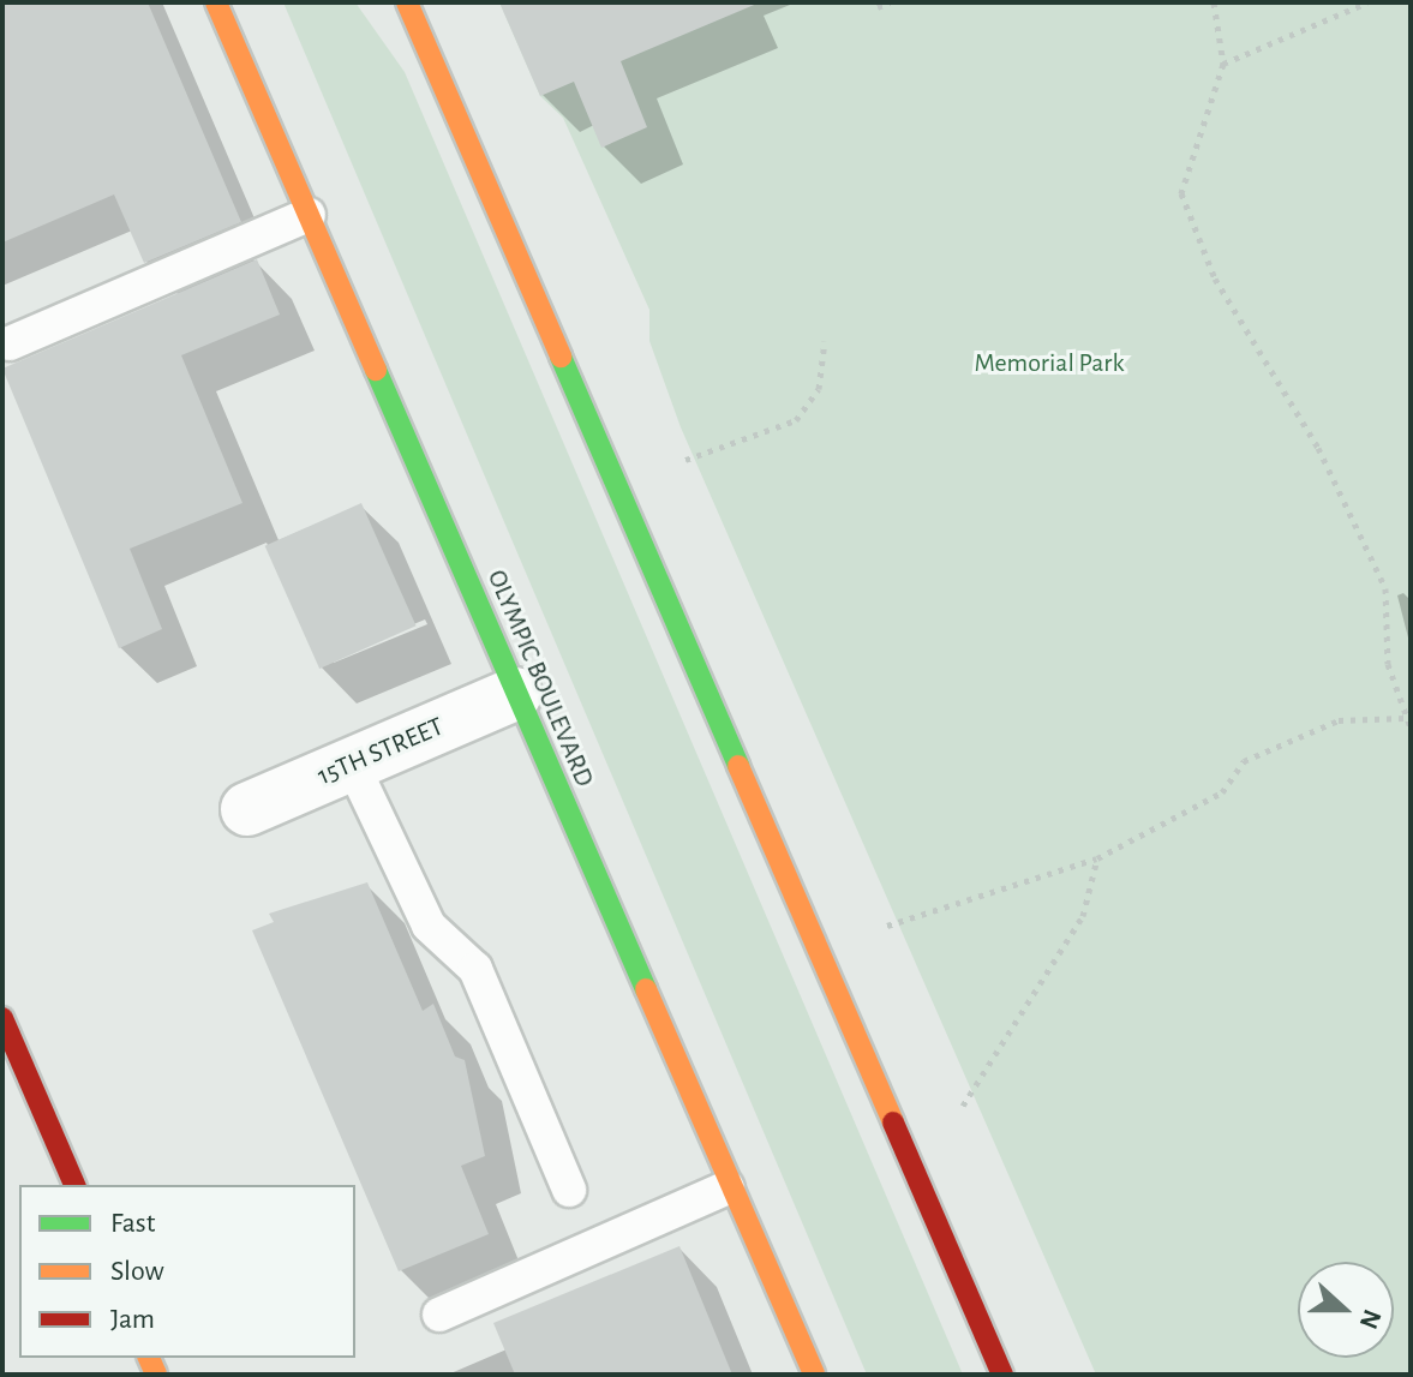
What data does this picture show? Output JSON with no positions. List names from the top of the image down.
{
  "streets": {
    "main road": ["OLYMPIC BOULEVARD"],
    "street": ["15TH STREET"]
  },
  "crossings": [
    ["OLYMPIC BOULEVARD", "15TH STREET"]
  ],
  "parks": ["Memorial Park"],
  "legend": ["Fast", "Slow", "Jam"],
  "north": "right"
}
